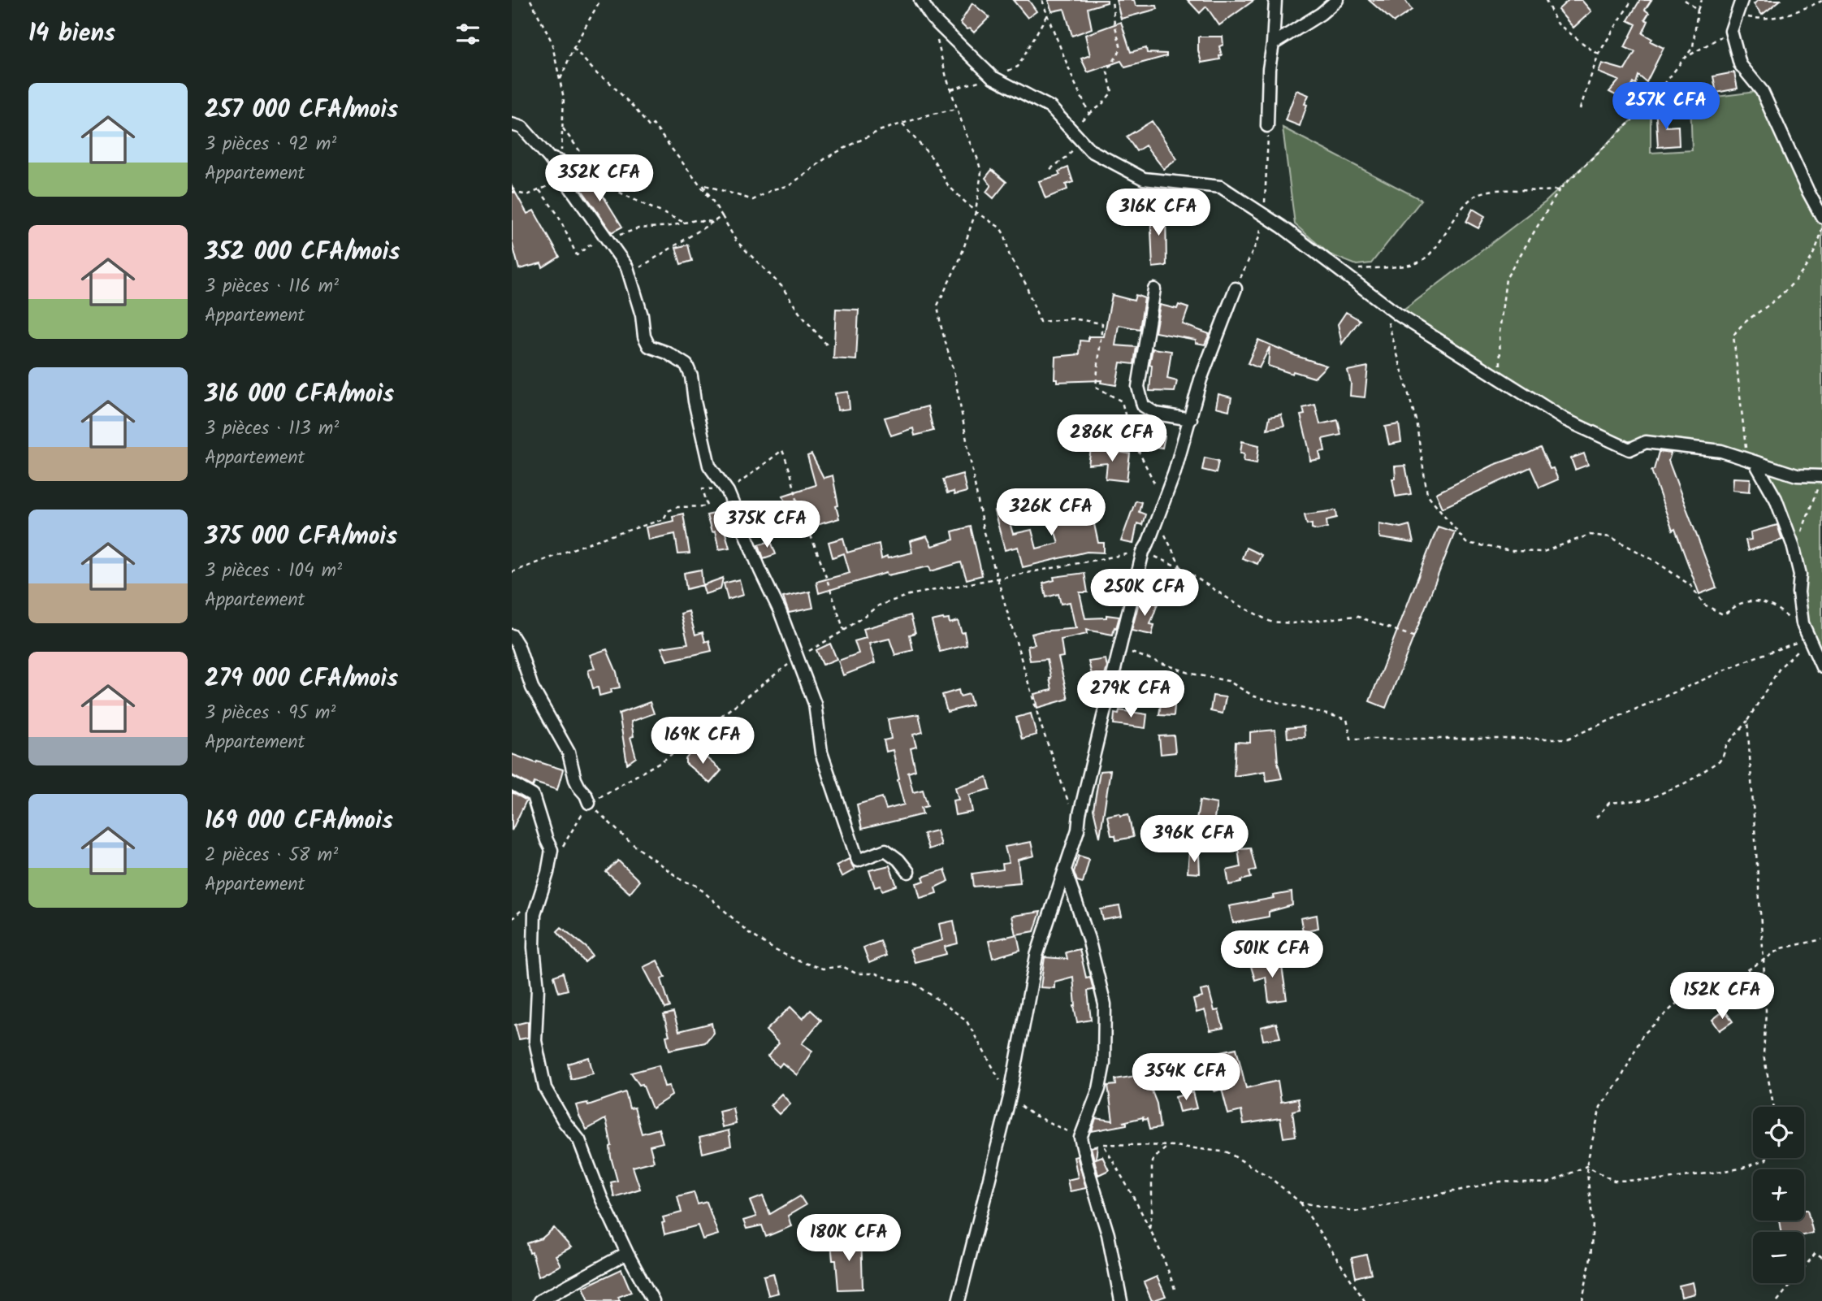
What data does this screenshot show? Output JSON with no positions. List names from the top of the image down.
{
  "page": {
    "heading": "14 biens",
    "list": [
      {
        "name": "257 000 CFA/mois",
        "note": "3 pièces · 92 m² · Appartement"
      },
      {
        "name": "352 000 CFA/mois",
        "note": "3 pièces · 116 m² · Appartement"
      },
      {
        "name": "316 000 CFA/mois",
        "note": "3 pièces · 113 m² · Appartement"
      },
      {
        "name": "375 000 CFA/mois",
        "note": "3 pièces · 104 m² · Appartement"
      },
      {
        "name": "279 000 CFA/mois",
        "note": "3 pièces · 95 m² · Appartement"
      },
      {
        "name": "169 000 CFA/mois",
        "note": "2 pièces · 58 m² · Appartement"
      }
    ],
    "price": [
      "257K CFA",
      "352K CFA",
      "316K CFA",
      "286K CFA",
      "326K CFA",
      "375K CFA",
      "250K CFA",
      "279K CFA",
      "169K CFA",
      "396K CFA",
      "501K CFA",
      "152K CFA",
      "354K CFA",
      "180K CFA"
    ],
    "map_buttons": ["+", "−"]
  }
}
